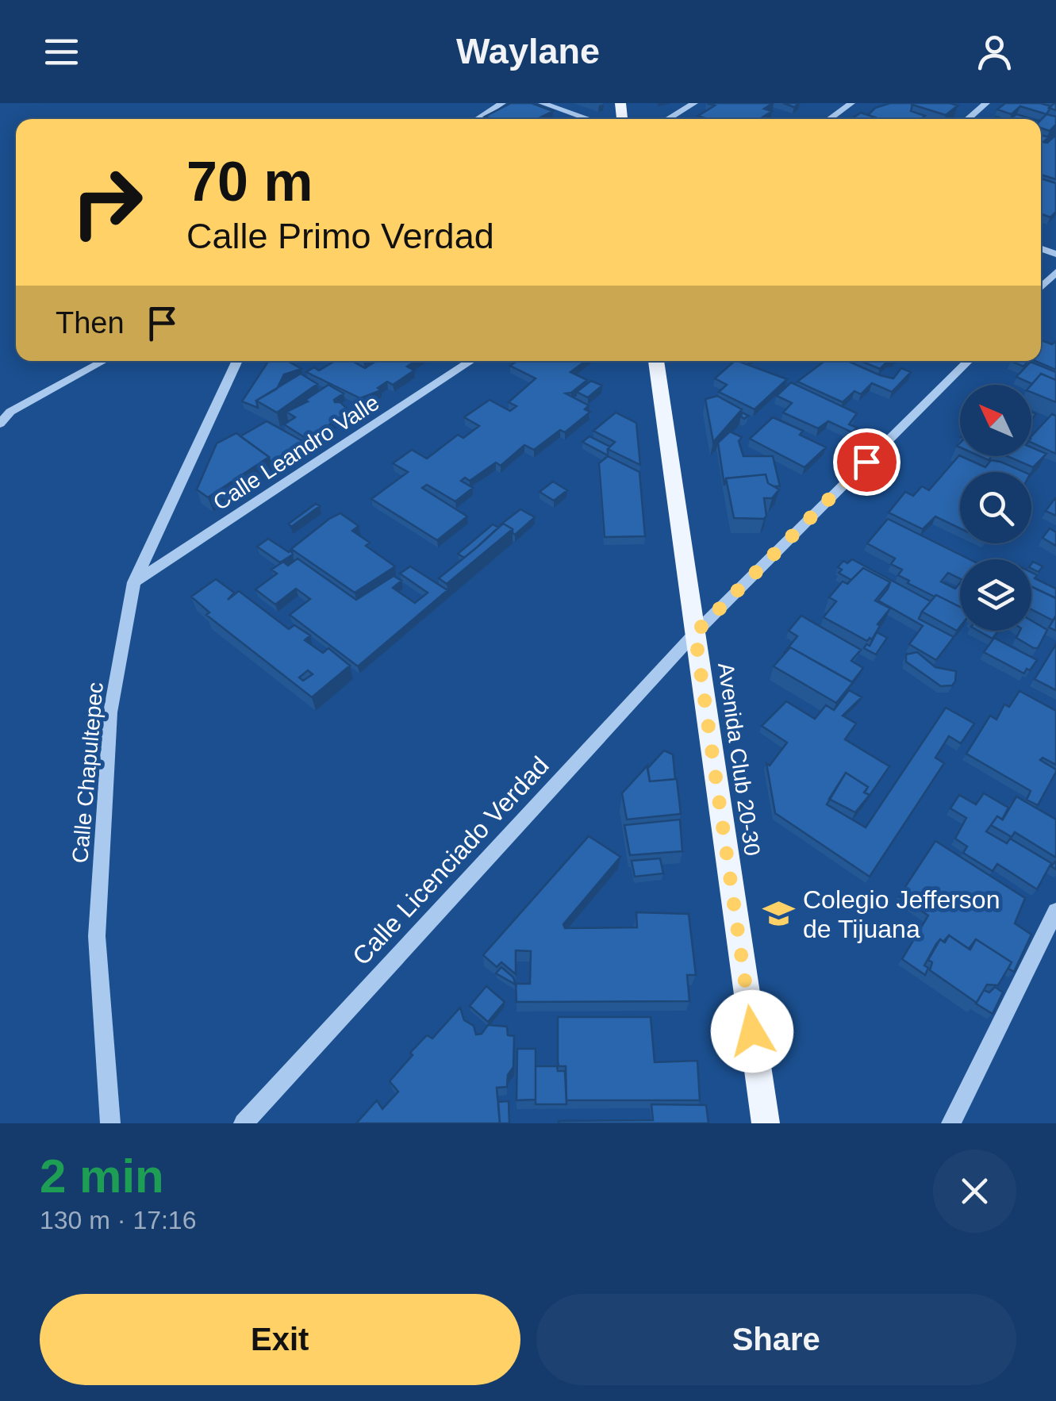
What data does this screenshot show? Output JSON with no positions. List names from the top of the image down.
{
  "streets": {
    "main road": ["Avenida Club 20-30"],
    "street": ["Calle Leandro Valle", "Calle Chapultepec", "Calle Licenciado Verdad"]
  },
  "crossings": [
    ["Calle Leandro Valle", "Calle Chapultepec"],
    ["Avenida Club 20-30", "Calle Licenciado Verdad"]
  ],
  "places": {
    "school or university": ["Colegio Jefferson de Tijuana"]
  },
  "north": "top left",
  "page": {
    "header": "Waylane",
    "turn": ["70 m", "Calle Primo Verdad"],
    "then": "Then",
    "heading": ["2 min", "130 m · 17:16"],
    "buttons": ["Exit", "Share"]
  }
}
